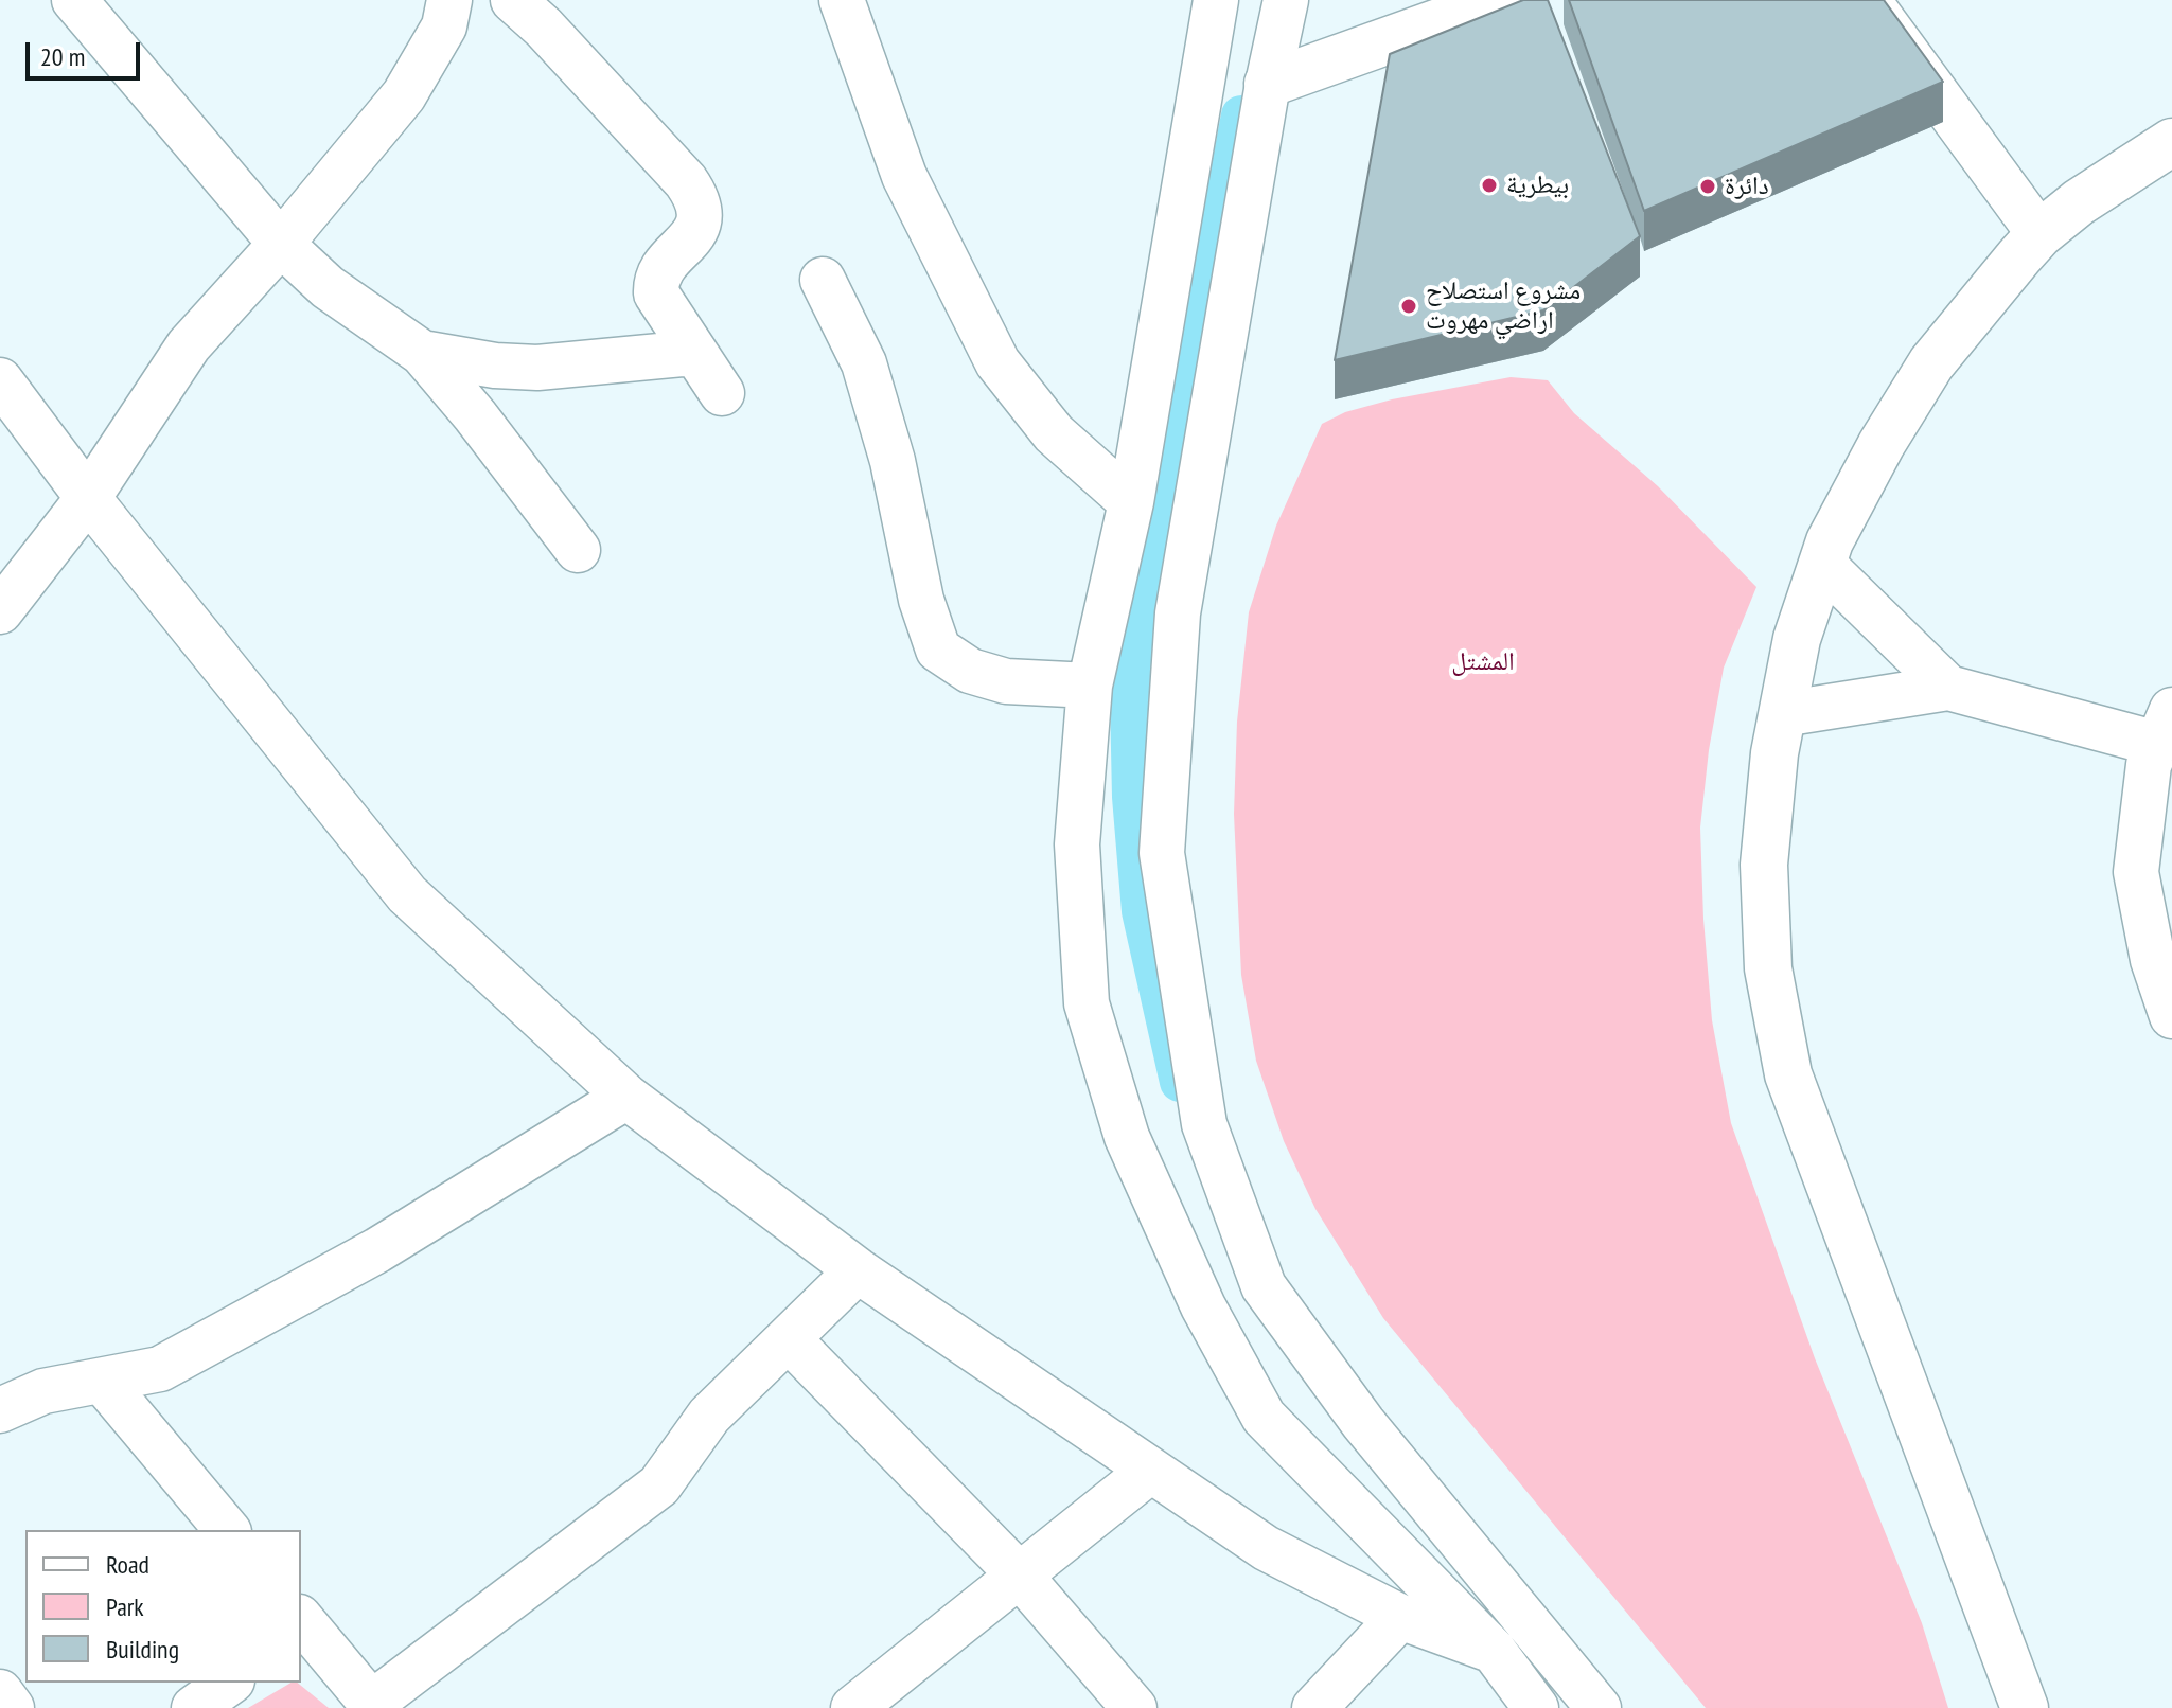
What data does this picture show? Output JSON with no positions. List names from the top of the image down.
{
  "parks": ["المشتل"],
  "places": ["بيطرية", "دائرة", "مشروع استصلاح اراضي مهروت"],
  "legend": ["Road", "Park", "Building"],
  "scale_bar": "20 m"
}
